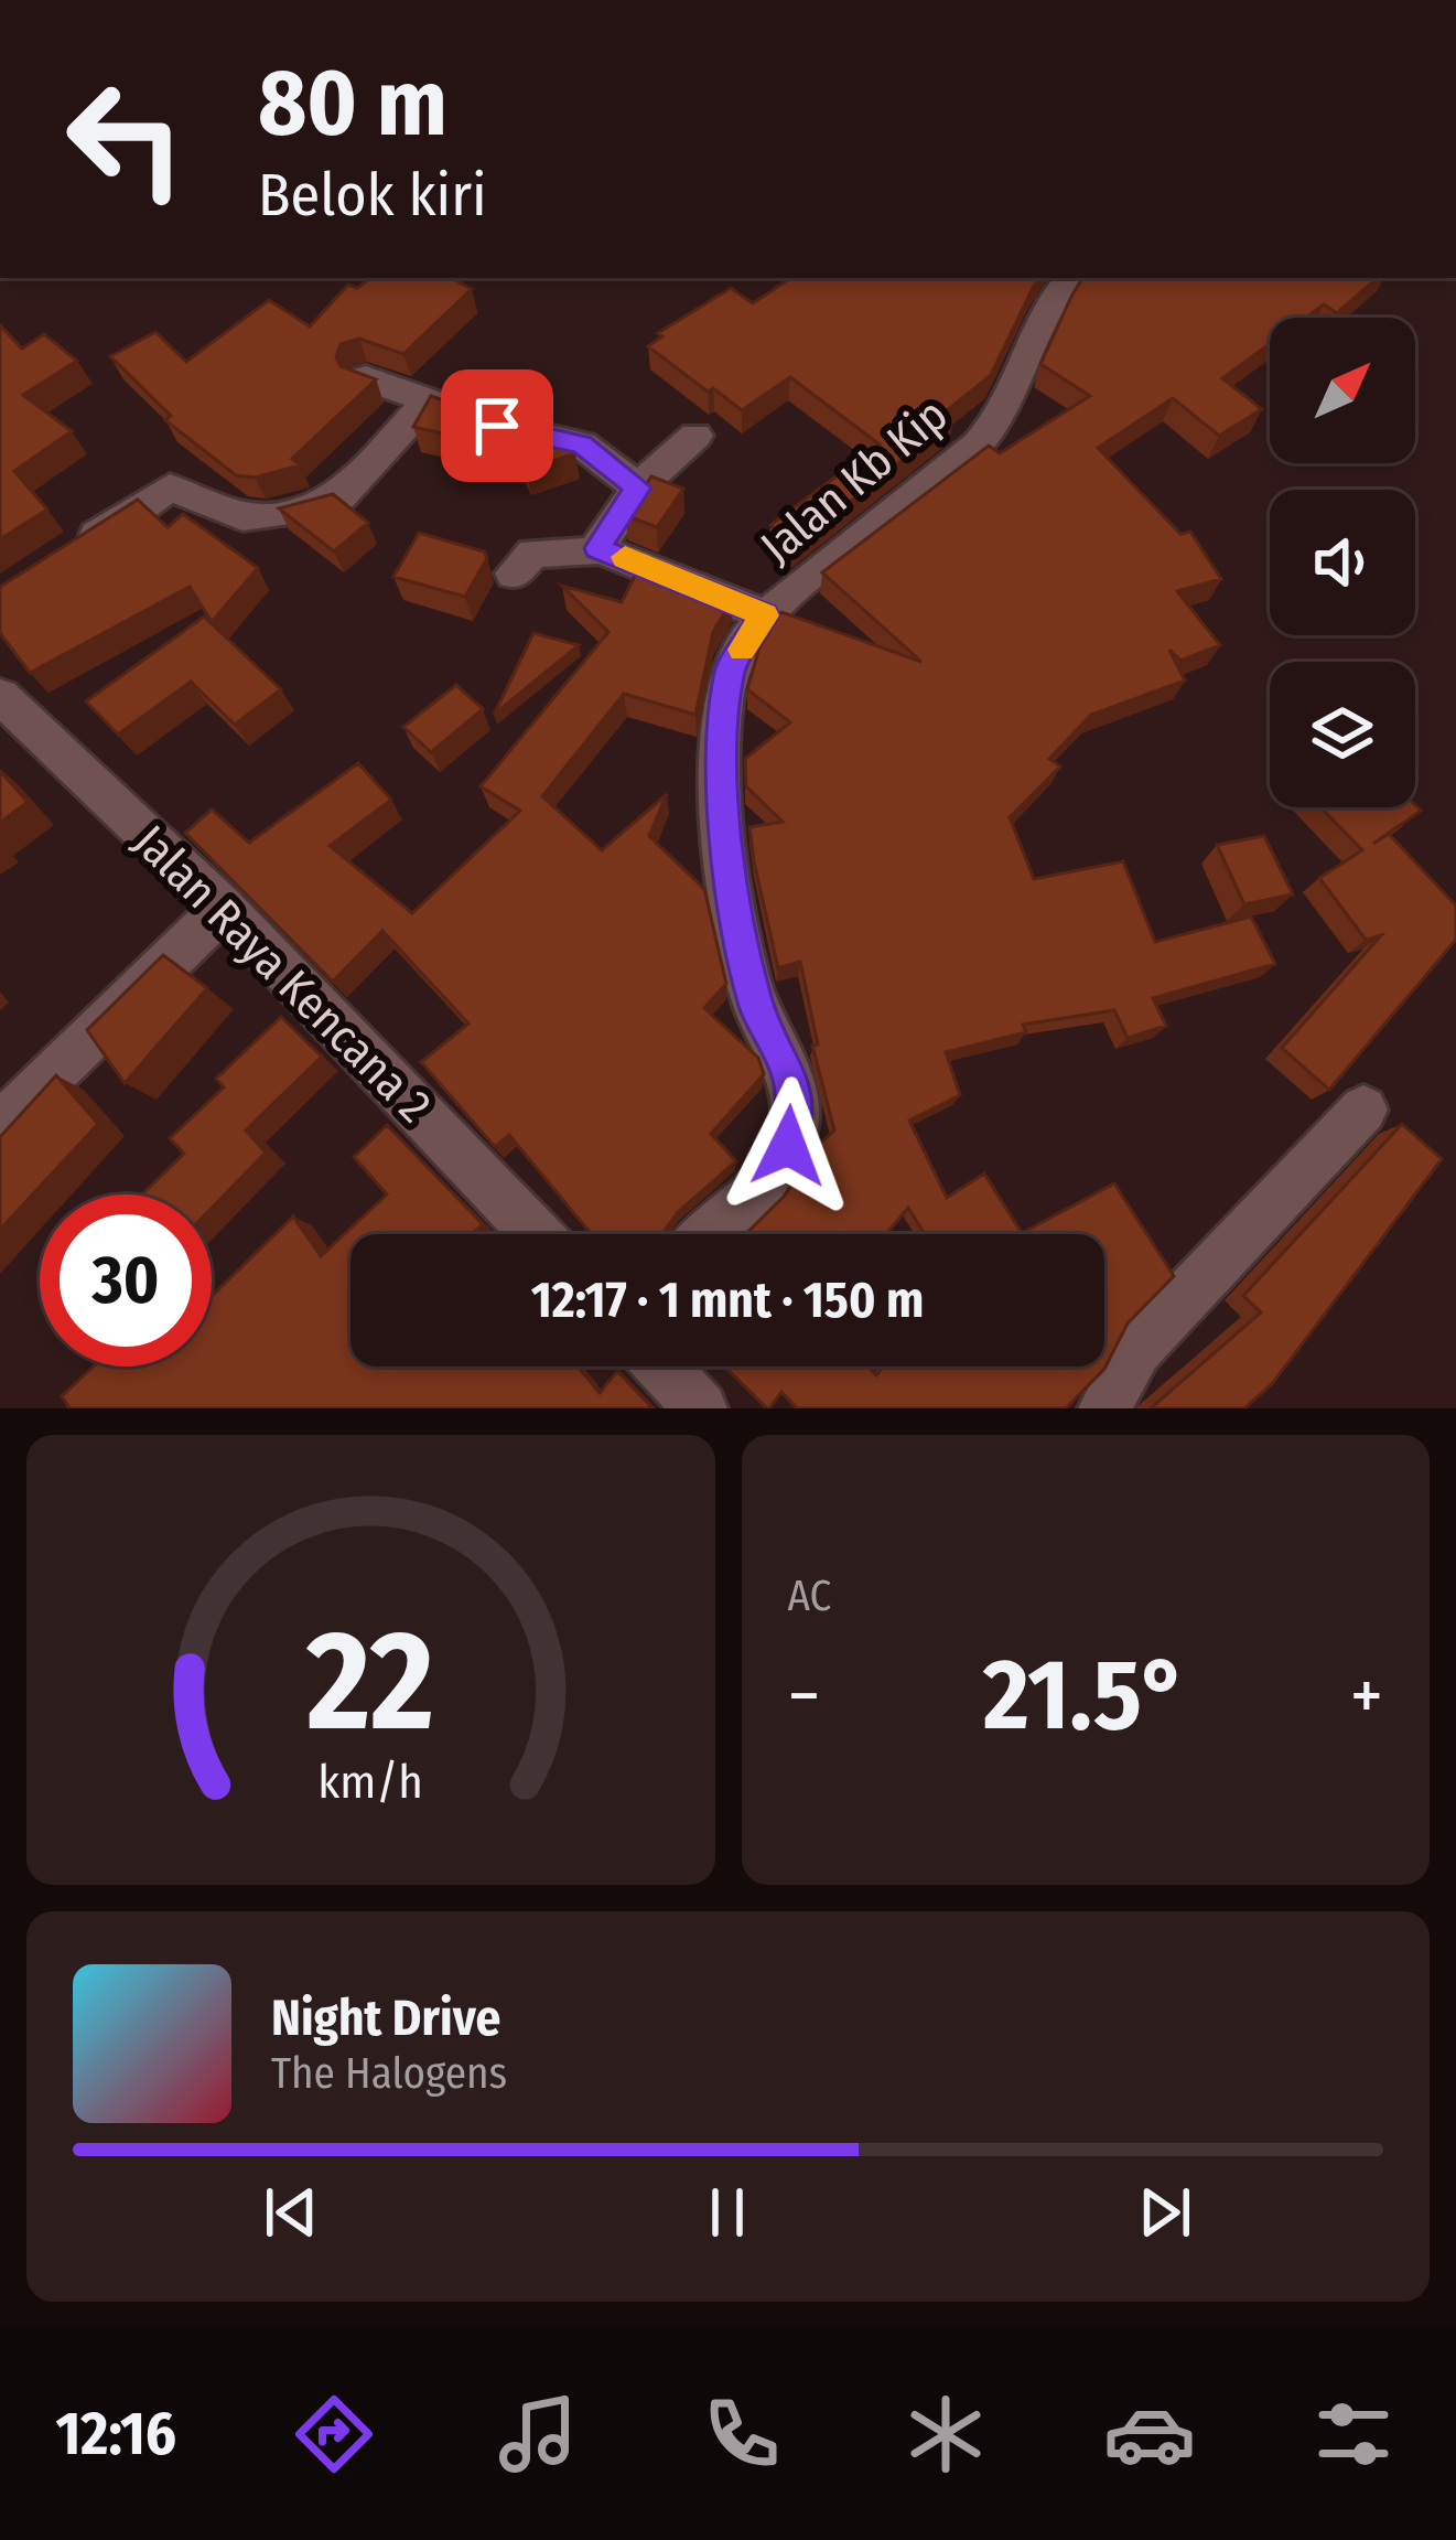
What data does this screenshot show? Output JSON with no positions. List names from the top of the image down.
{
  "streets": {
    "street": ["Jalan Kb Kip", "Jalan Raya Kencana 2"]
  },
  "north": "top right",
  "page": {
    "turn": ["80 m", "Belok kiri"],
    "limit": "30",
    "trip": "12:17 · 1 mnt · 150 m",
    "tile": "AC",
    "heat": ["−", "21.5°", "+"],
    "song": ["Night Drive", "The Halogens"],
    "tabs": "12:16",
    "gauge": ["22", "km/h"]
  }
}
